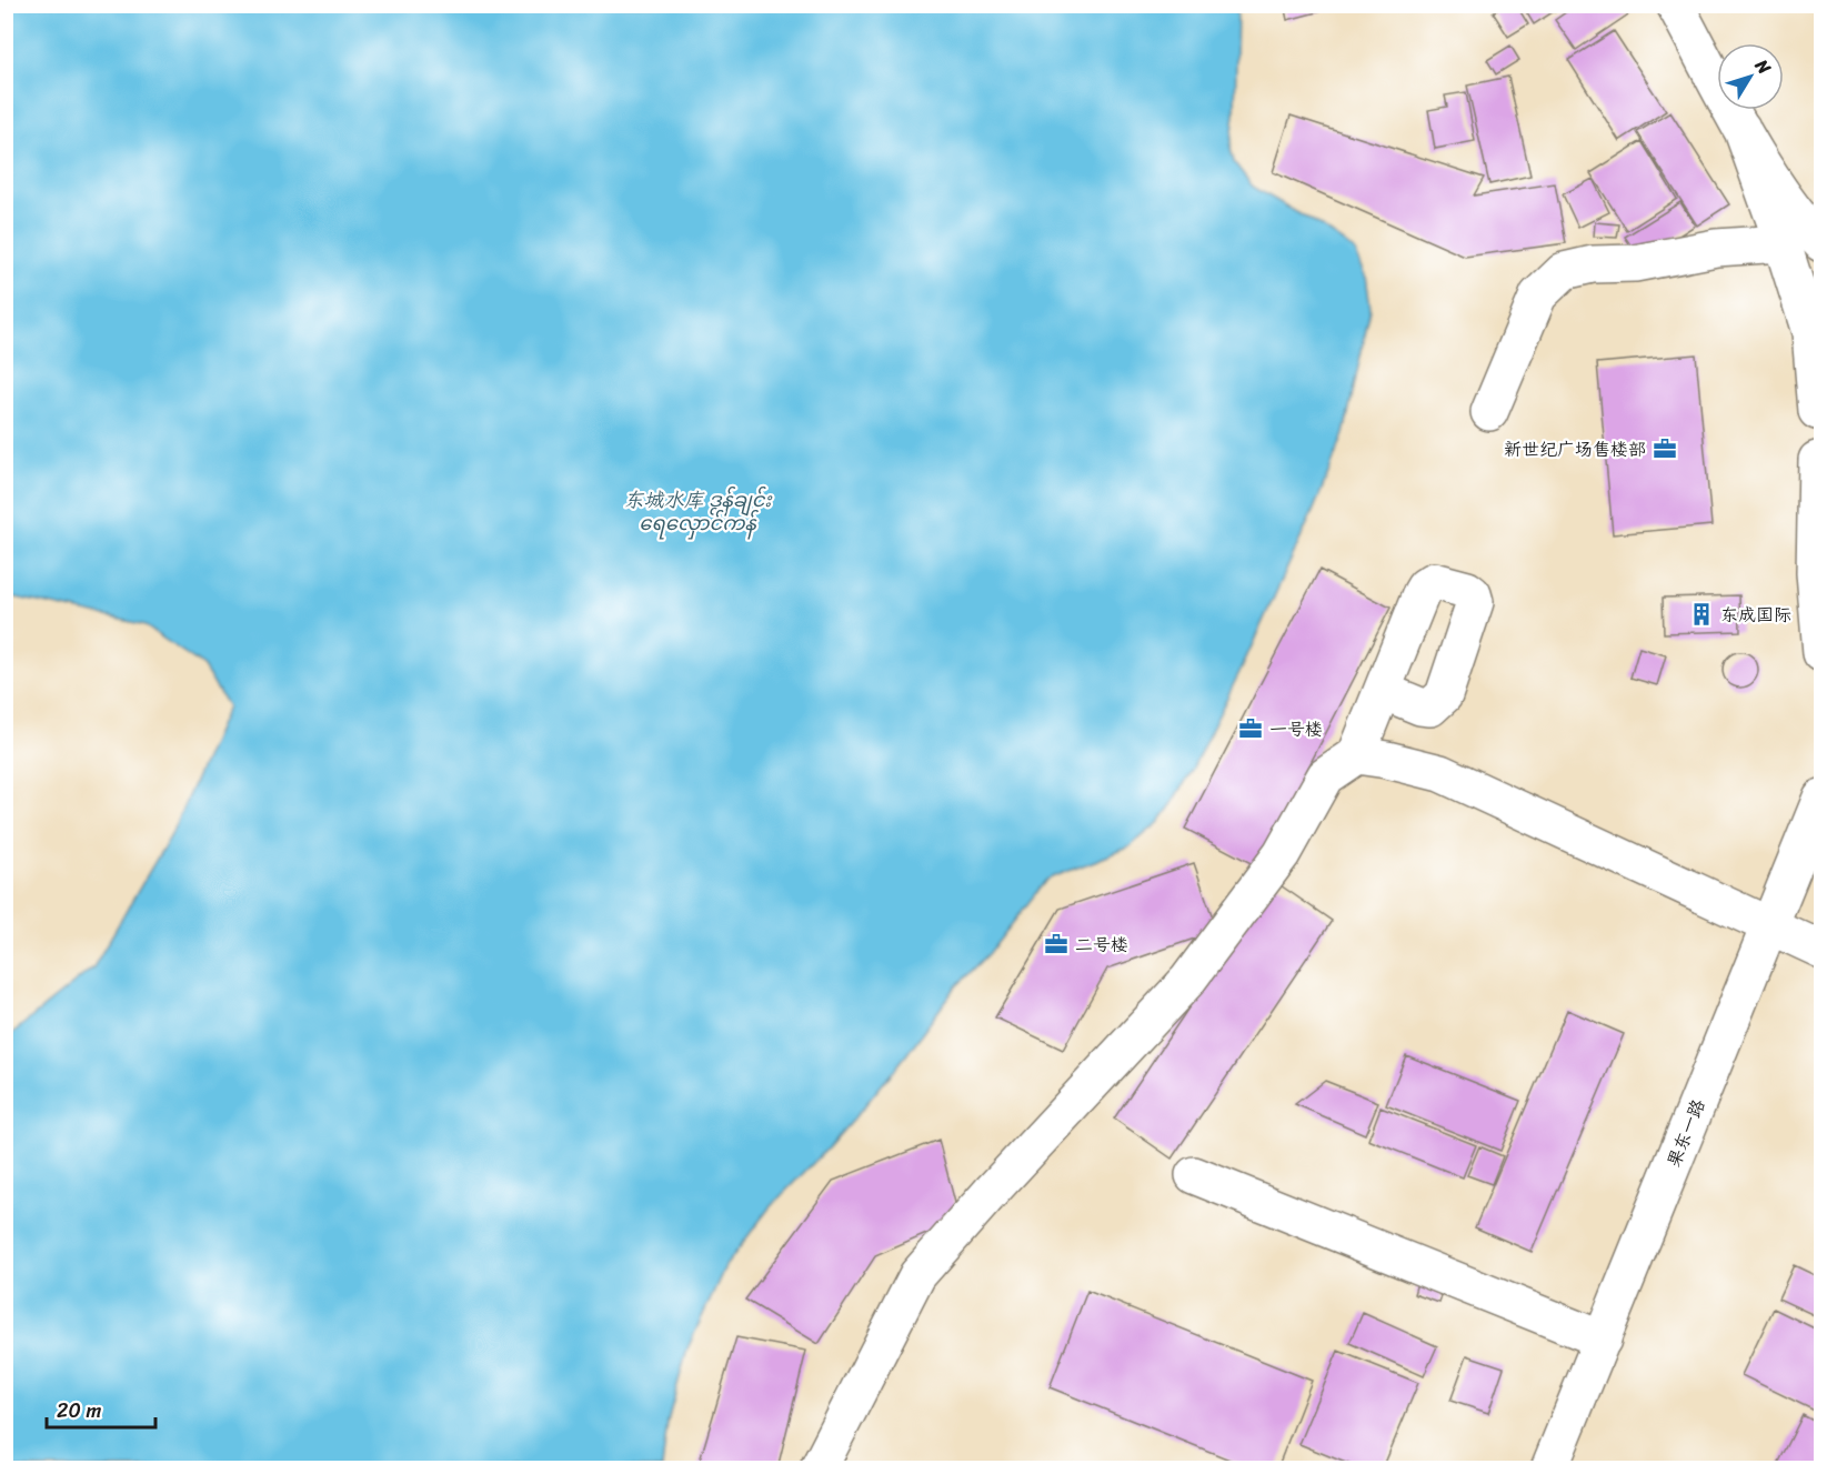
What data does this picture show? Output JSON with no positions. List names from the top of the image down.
{
  "streets": {
    "main road": ["果东一路"]
  },
  "water": ["东城水库 ဒွန်ချင်း ရေလှောင်ကန်"],
  "places": {
    "office": ["新世纪广场售楼部", "一号楼", "二号楼"],
    "building": ["东成国际"]
  },
  "scale_bar": "20 m",
  "north": "top right"
}
